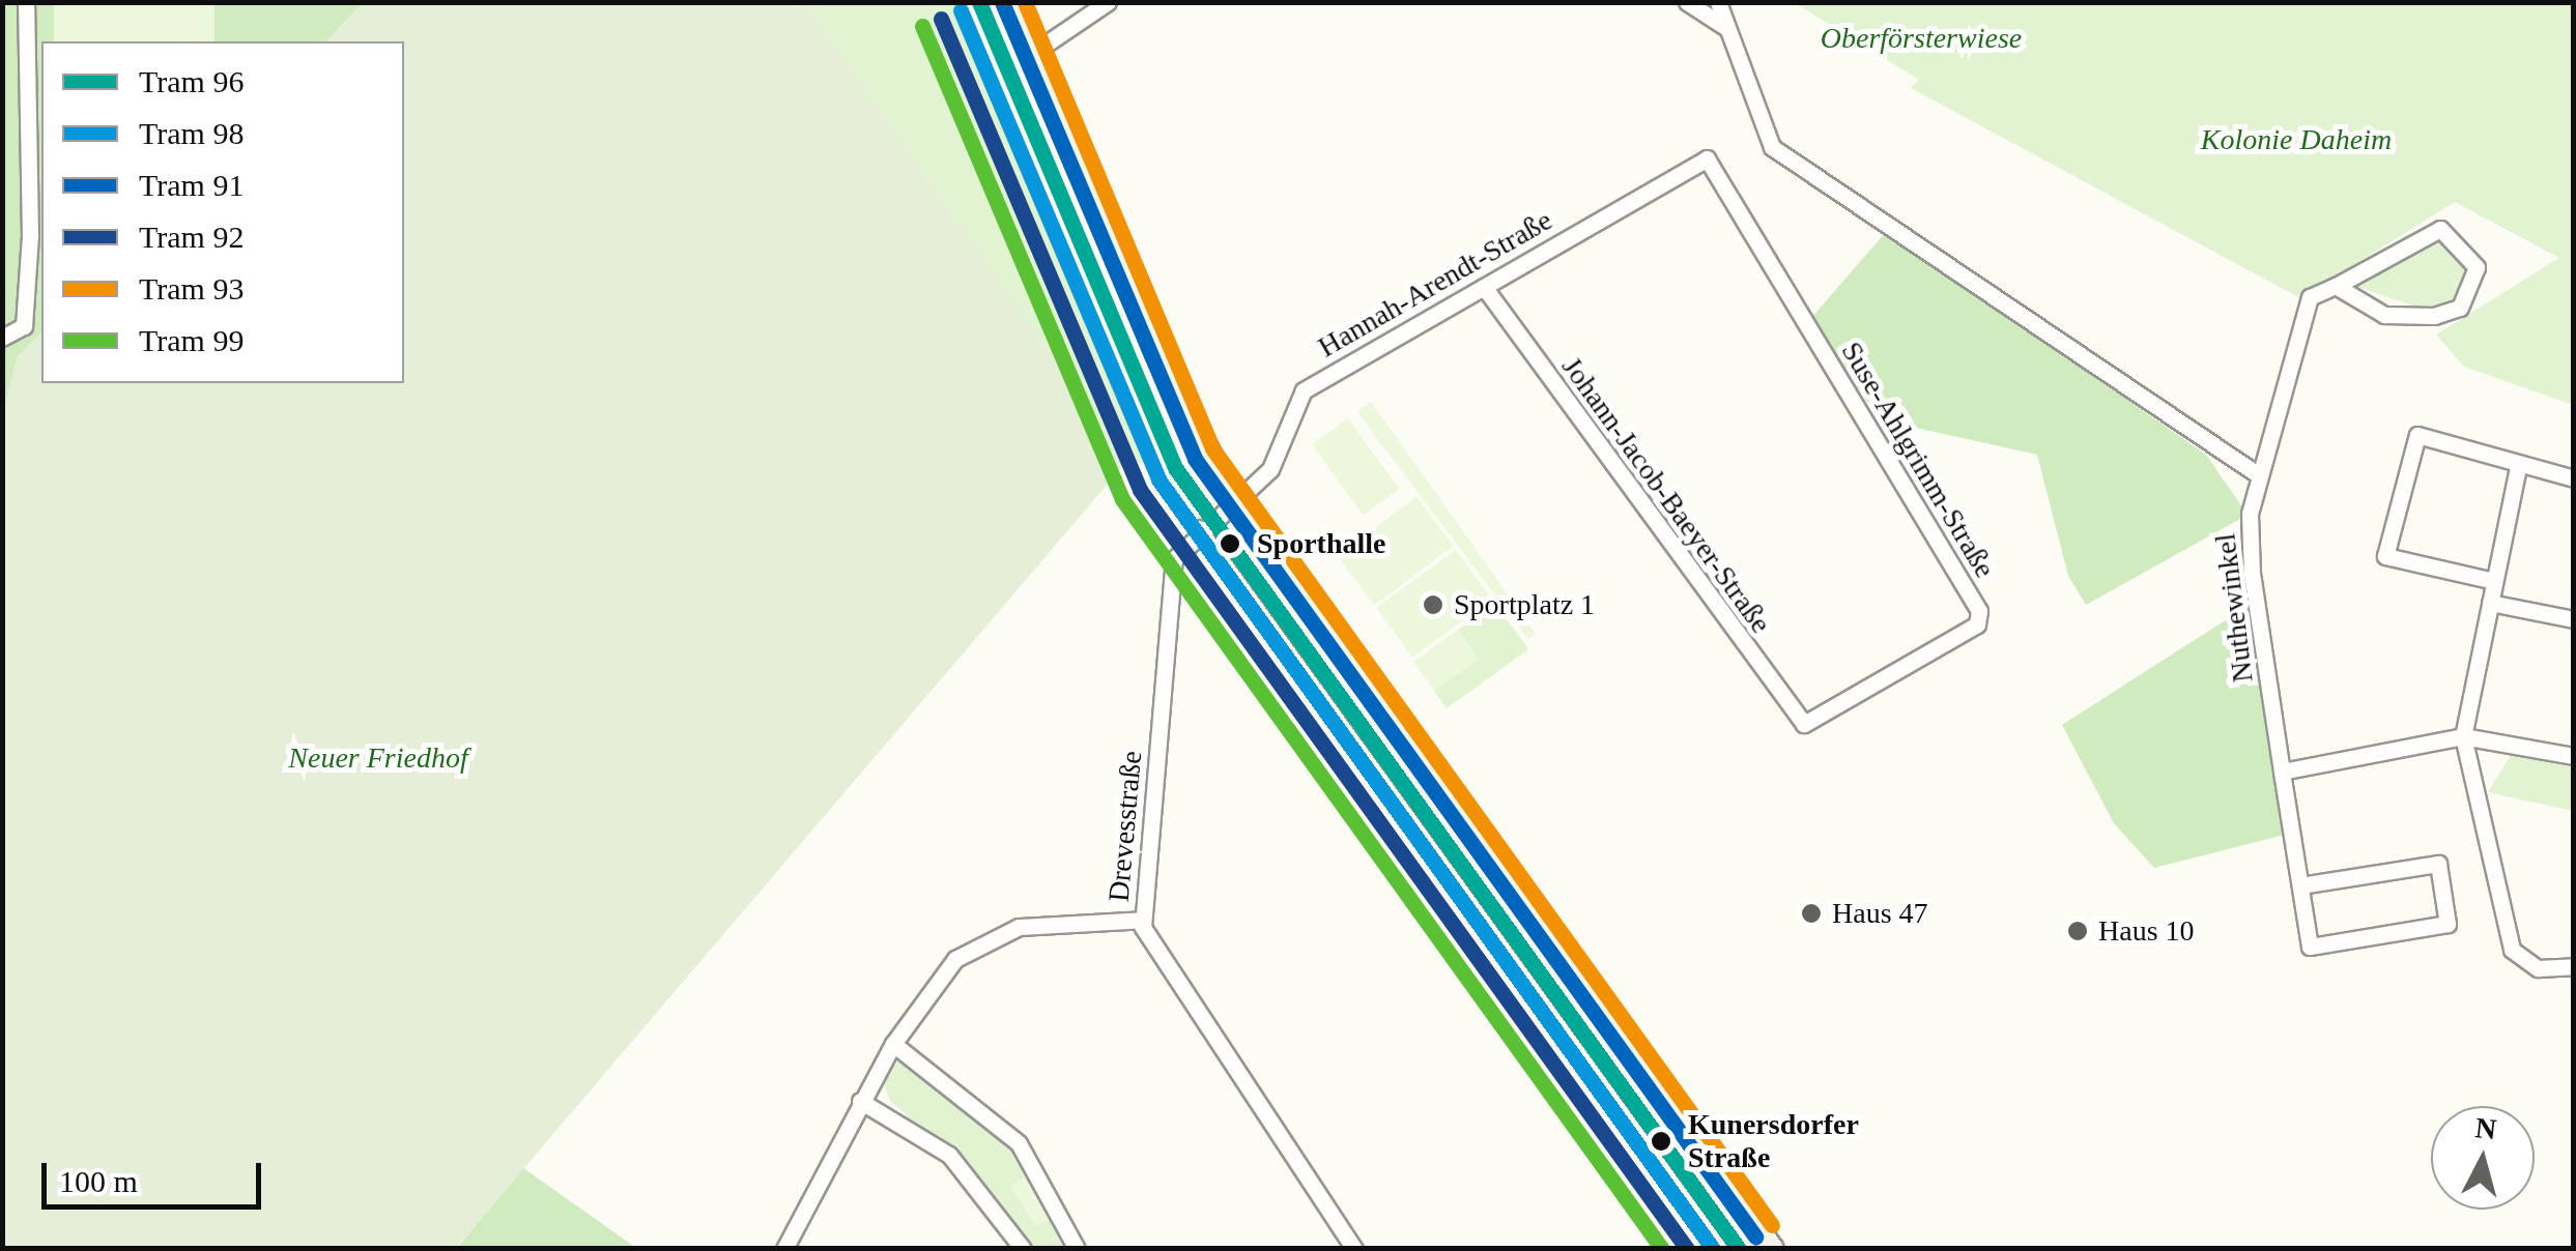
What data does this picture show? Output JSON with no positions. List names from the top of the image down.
{
  "streets": {
    "street": [
      "Hannah-Arendt-Straße",
      "Suse-Ahlgrimm-Straße",
      "Johann-Jacob-Baeyer-Straße",
      "Nuthewinkel",
      "Drevesstraße"
    ]
  },
  "crossings": [
    ["Hannah-Arendt-Straße", "Suse-Ahlgrimm-Straße"],
    ["Hannah-Arendt-Straße", "Johann-Jacob-Baeyer-Straße"],
    ["Hannah-Arendt-Straße", "Drevesstraße"],
    ["Suse-Ahlgrimm-Straße", "Johann-Jacob-Baeyer-Straße"]
  ],
  "parks": ["Oberförsterwiese", "Kolonie Daheim", "Neuer Friedhof"],
  "places": [
    "Sporthalle",
    "Sportplatz 1",
    "Haus 47",
    "Haus 10",
    "Kunersdorfer Straße"
  ],
  "lines": [
    "tram line 96",
    "tram line 91",
    "tram line 93",
    "tram line 98",
    "tram line 92",
    "tram line 99"
  ],
  "legend": [
    "Tram 96",
    "Tram 98",
    "Tram 91",
    "Tram 92",
    "Tram 93",
    "Tram 99"
  ],
  "scale_bar": "100 m",
  "north": "top"
}
